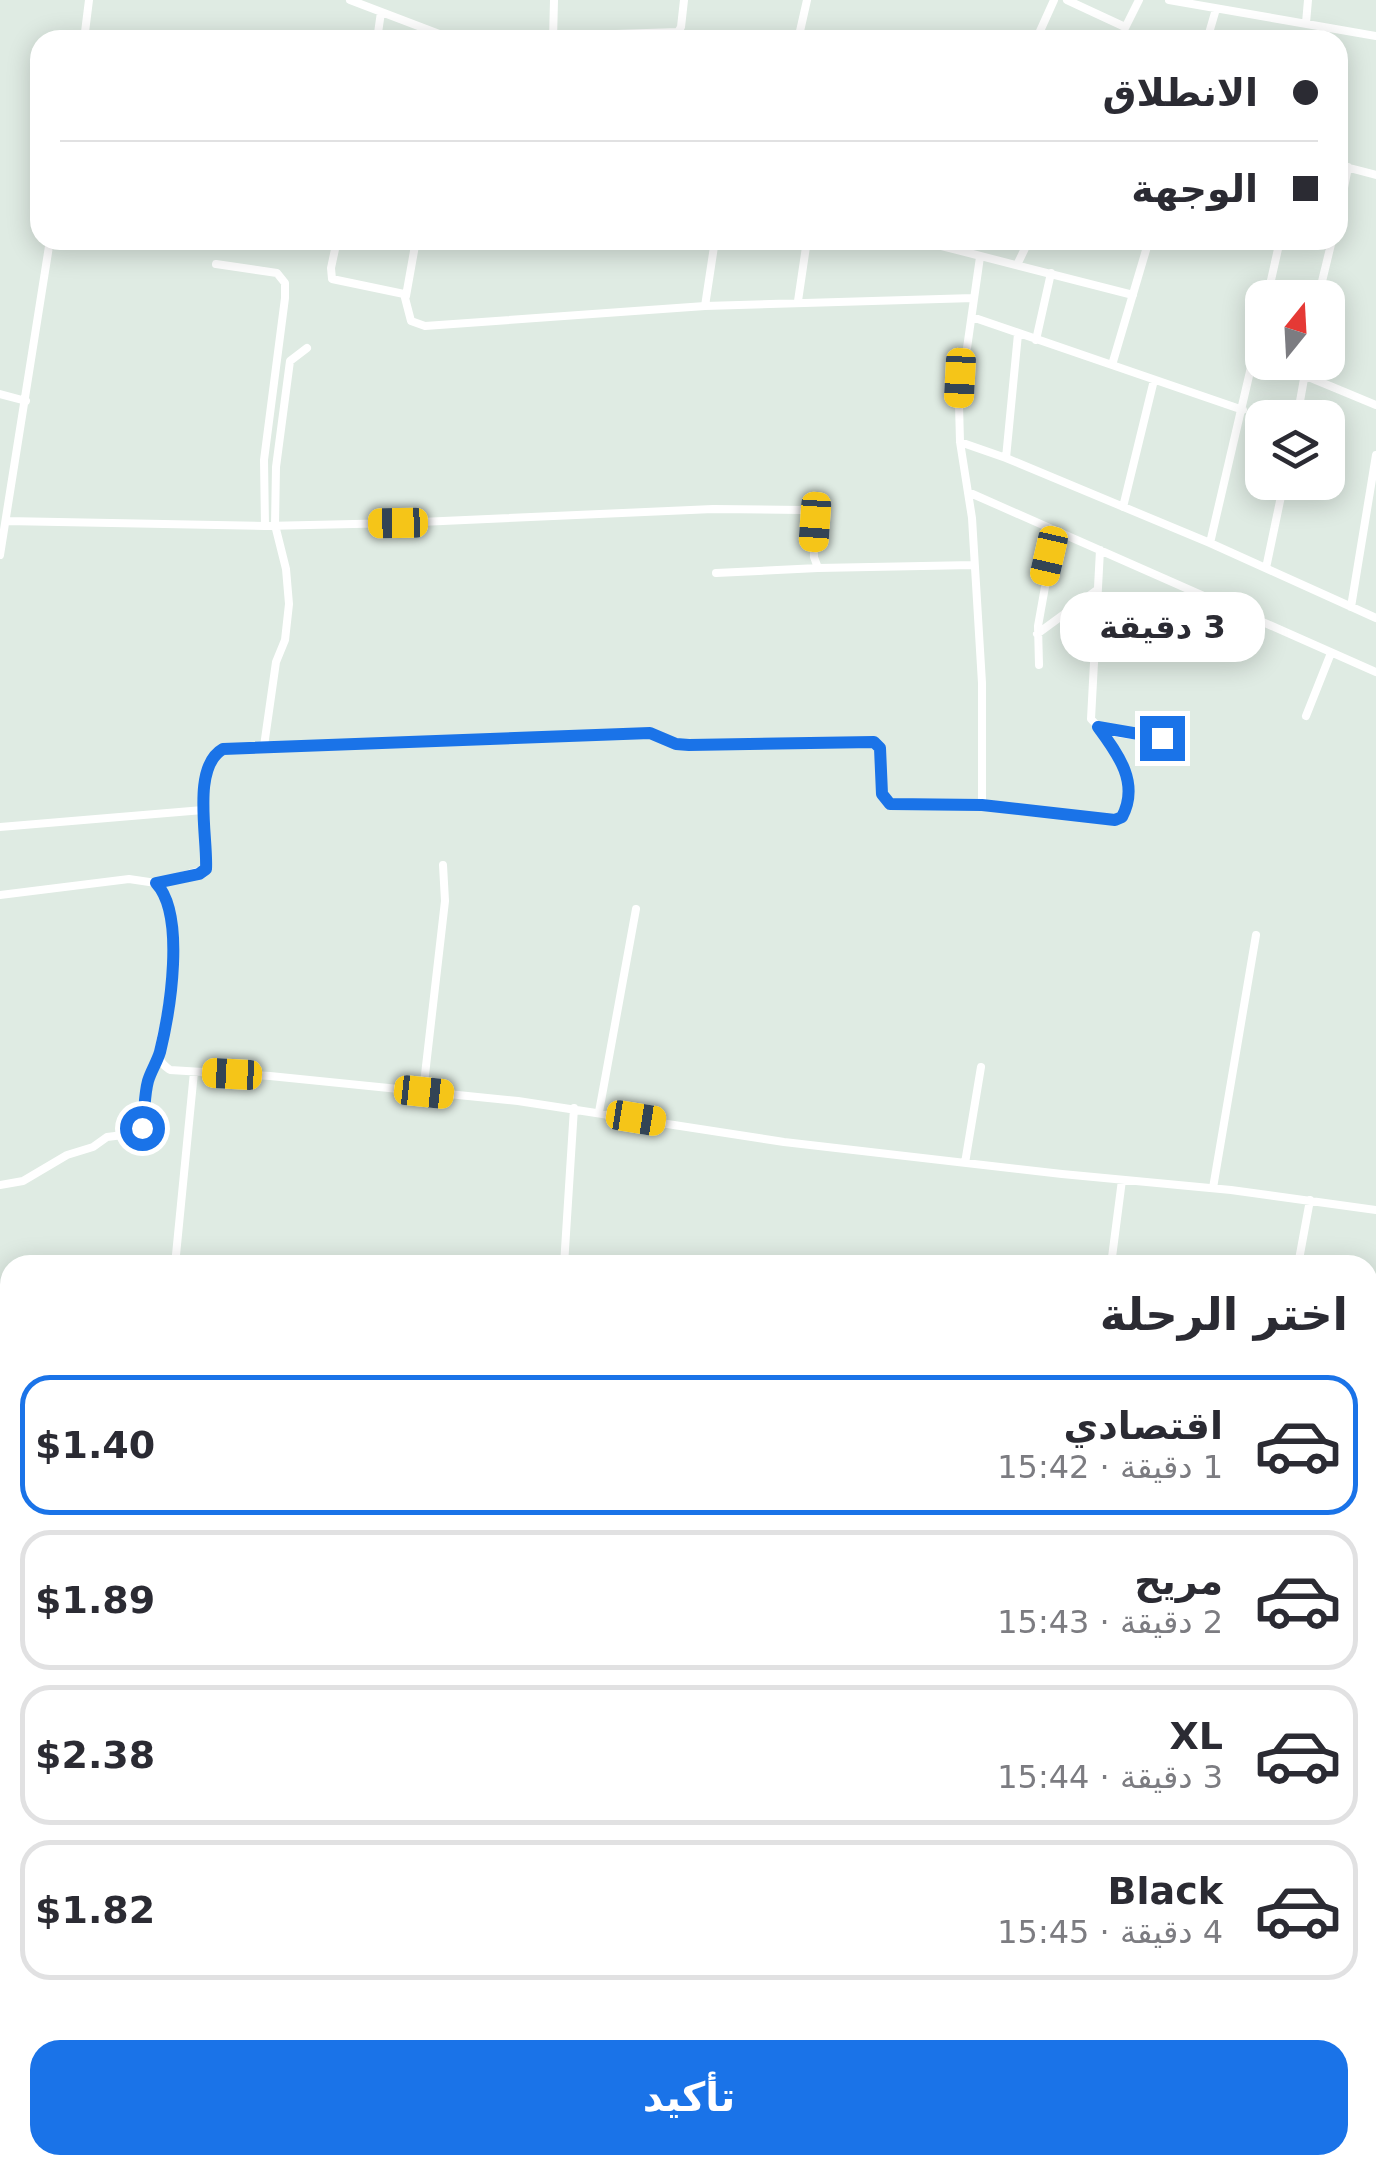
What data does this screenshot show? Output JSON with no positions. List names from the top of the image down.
{
  "north": "top",
  "page": {
    "banner": ["الانطلاق", "الوجهة"],
    "bubble": "3 دقيقة",
    "heading": "اختر الرحلة",
    "list": [
      {
        "name": "اقتصادي",
        "note": "1 دقيقة · 15:42",
        "value": "$1.40"
      },
      {
        "name": "مريح",
        "note": "2 دقيقة · 15:43",
        "value": "$1.89"
      },
      {
        "name": "XL",
        "note": "3 دقيقة · 15:44",
        "value": "$2.38"
      },
      {
        "name": "Black",
        "note": "4 دقيقة · 15:45",
        "value": "$1.82"
      }
    ],
    "buttons": "تأكيد"
  }
}
